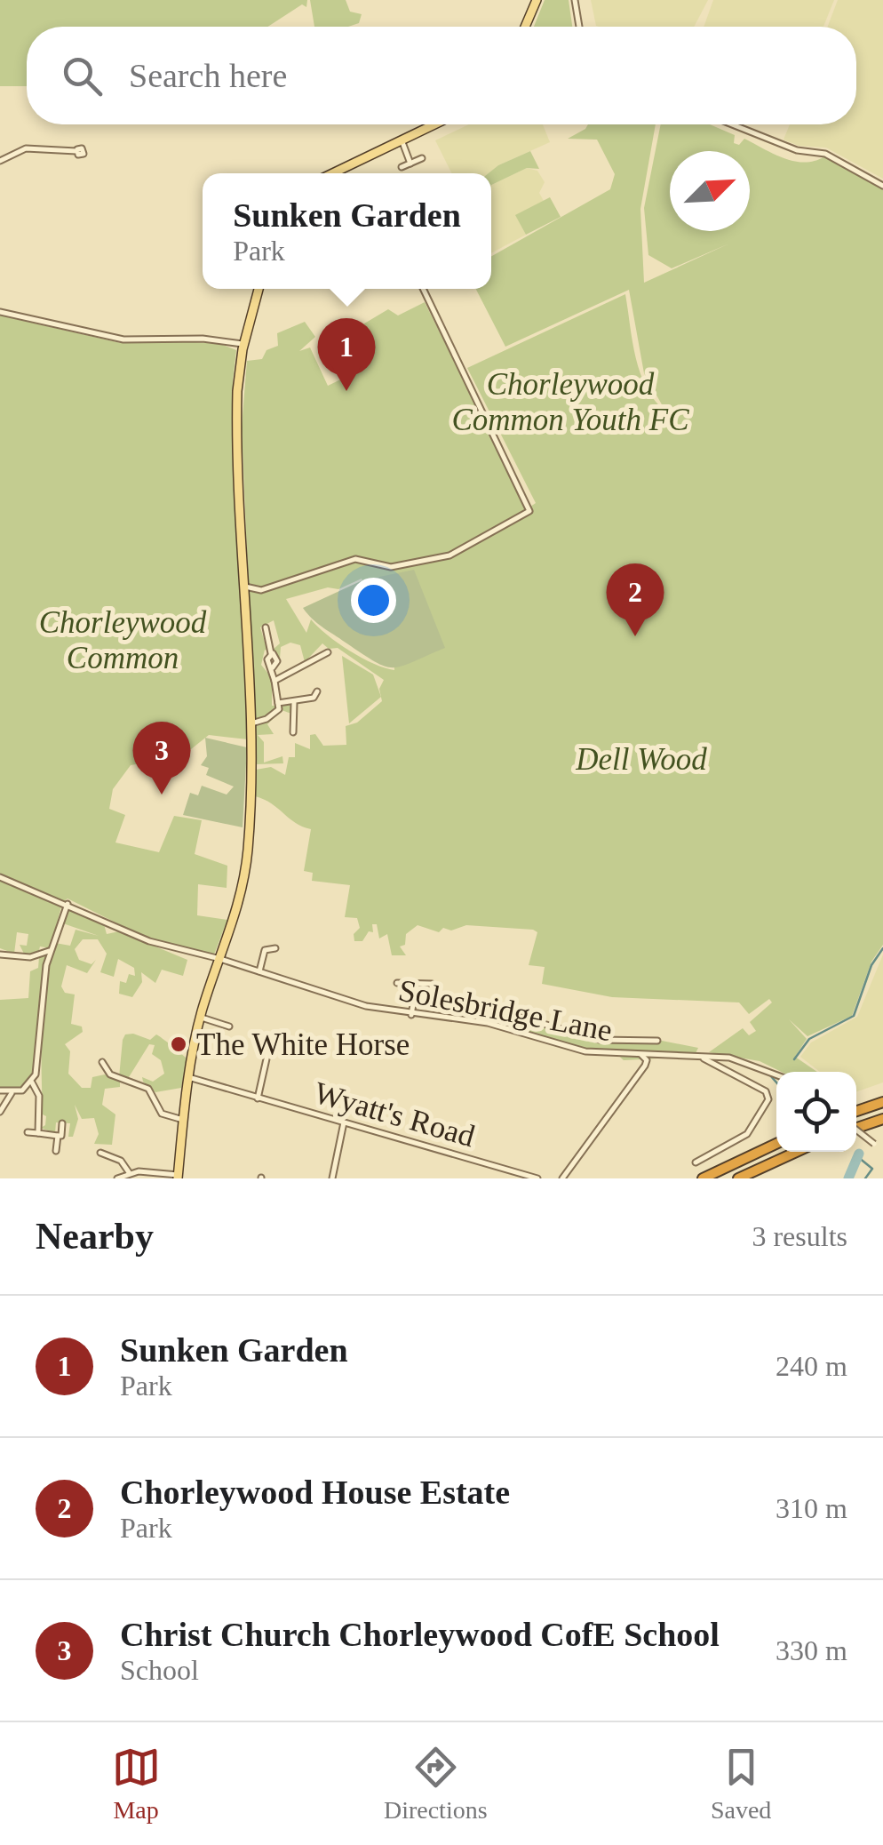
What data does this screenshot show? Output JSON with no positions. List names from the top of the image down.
{
  "streets": {
    "street": ["Solesbridge Lane", "Wyatt's Road"]
  },
  "parks": ["Chorleywood Common Youth FC", "Chorleywood Common", "Dell Wood"],
  "places": ["The White Horse"],
  "north": "top right",
  "page": {
    "search": "Search here",
    "popup": ["Sunken Garden", "Park"],
    "pins": ["1", "2", "3"],
    "heading": ["Nearby", "3 results"],
    "list": [
      {
        "mark": "1",
        "name": "Sunken Garden",
        "note": "Park",
        "value": "240 m"
      },
      {
        "mark": "2",
        "name": "Chorleywood House Estate",
        "note": "Park",
        "value": "310 m"
      },
      {
        "mark": "3",
        "name": "Christ Church Chorleywood CofE School",
        "note": "School",
        "value": "330 m"
      }
    ],
    "nav": ["Map", "Directions", "Saved"]
  }
}
